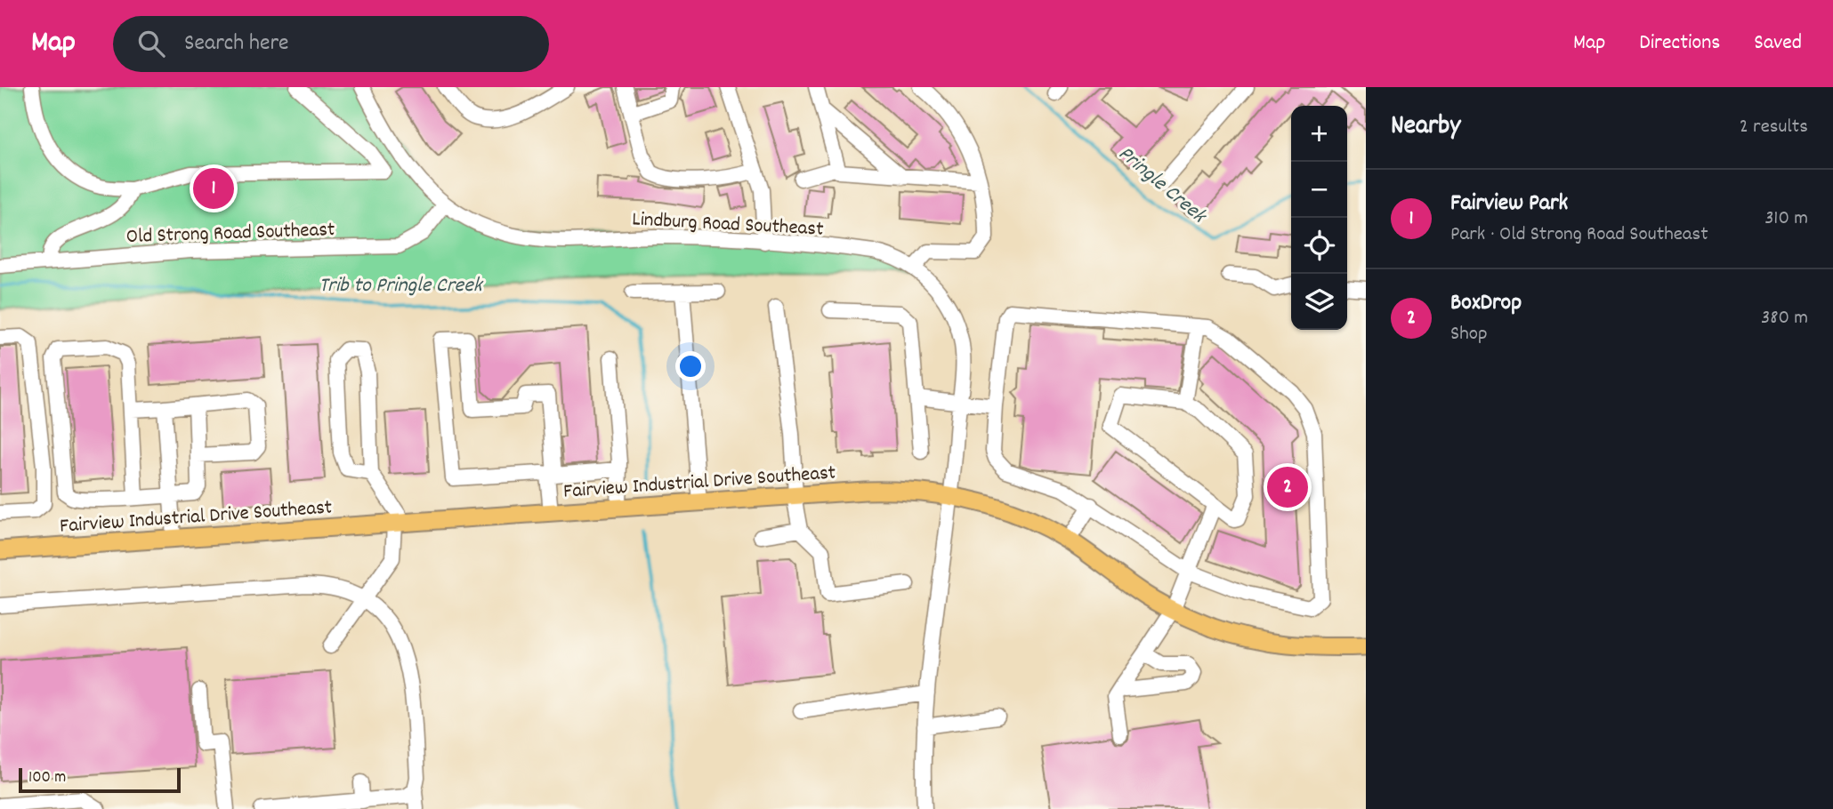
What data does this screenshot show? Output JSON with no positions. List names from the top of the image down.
{
  "streets": {
    "main road": ["Fairview Industrial Drive Southeast"],
    "street": ["Lindburg Road Southeast", "Old Strong Road Southeast"]
  },
  "crossings": [
    ["Lindburg Road Southeast", "Old Strong Road Southeast"],
    ["Lindburg Road Southeast", "Fairview Industrial Drive Southeast"]
  ],
  "water": ["Pringle Creek", "Trib to Pringle Creek"],
  "scale_bar": "100 m",
  "page": {
    "header": "Map",
    "search": "Search here",
    "nav": ["Map", "Directions", "Saved"],
    "heading": ["Nearby", "2 results"],
    "map_buttons": ["+", "−"],
    "pins": ["1", "2"],
    "list": [
      {
        "mark": "1",
        "name": "Fairview Park",
        "note": "Park · Old Strong Road Southeast",
        "value": "310 m"
      },
      {
        "mark": "2",
        "name": "BoxDrop",
        "note": "Shop",
        "value": "380 m"
      }
    ],
    "scale": "100 m"
  }
}
